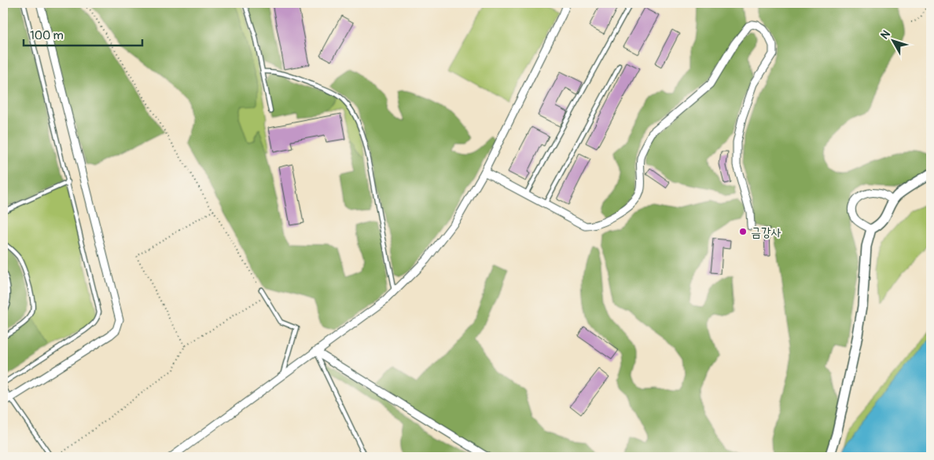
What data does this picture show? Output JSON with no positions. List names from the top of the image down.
{
  "places": ["금강사"],
  "scale_bar": "100 m",
  "north": "top left"
}
